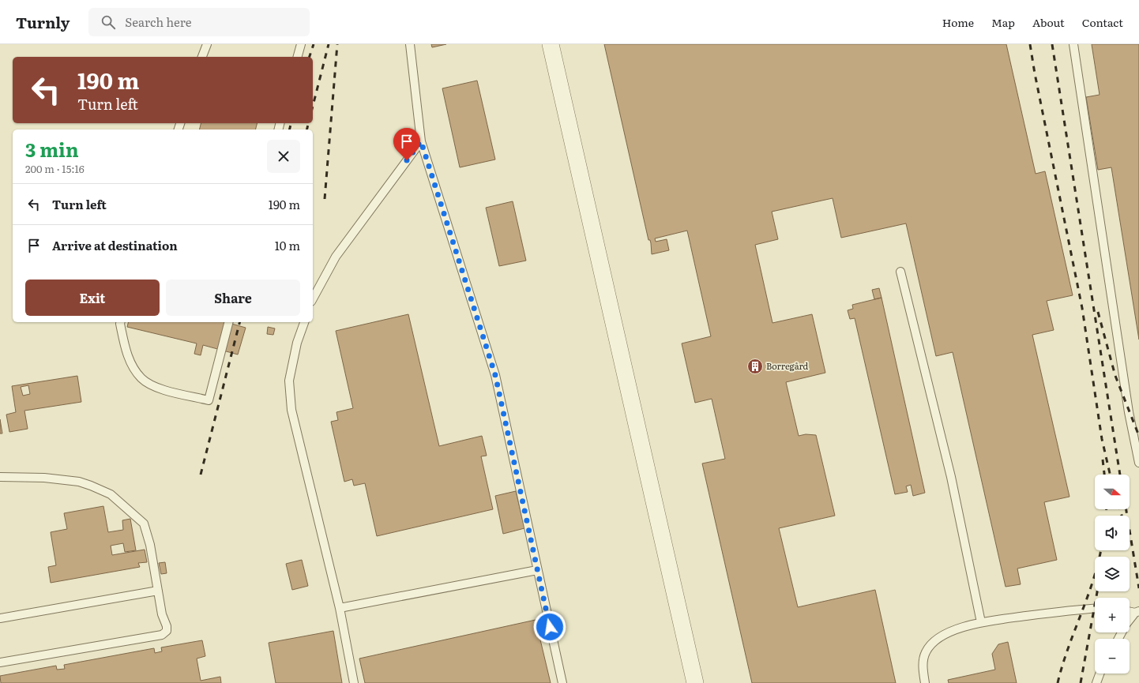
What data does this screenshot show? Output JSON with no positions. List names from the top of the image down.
{
  "places": {
    "building": ["Borregård"]
  },
  "north": "right",
  "page": {
    "header": "Turnly",
    "search": "Search here",
    "nav": [
      "Home",
      "Map",
      "About",
      "Contact"
    ],
    "turn": ["190 m", "Turn left"],
    "heading": ["3 min", "200 m · 15:16"],
    "list": [
      {
        "name": "Turn left",
        "value": "190 m"
      },
      {
        "name": "Arrive at destination",
        "value": "10 m"
      }
    ],
    "buttons": ["Exit", "Share"],
    "map_buttons": ["+", "−"]
  }
}
